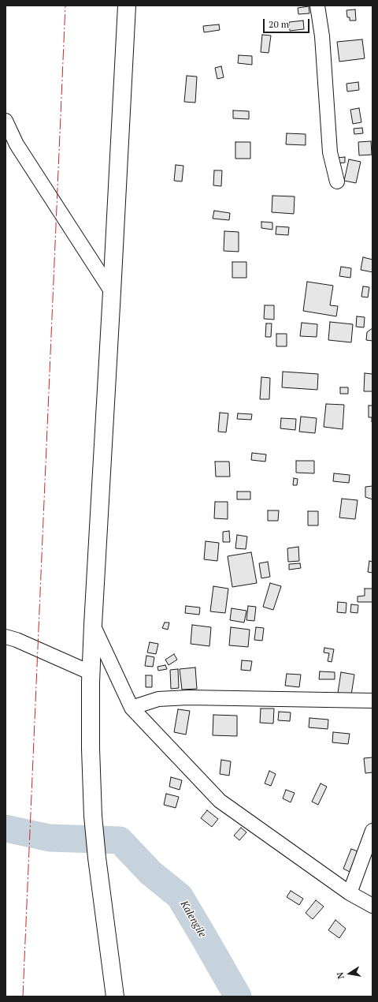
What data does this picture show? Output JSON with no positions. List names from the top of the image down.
{
  "water": ["Kalengile"],
  "scale_bar": "20 m",
  "north": "left"
}
